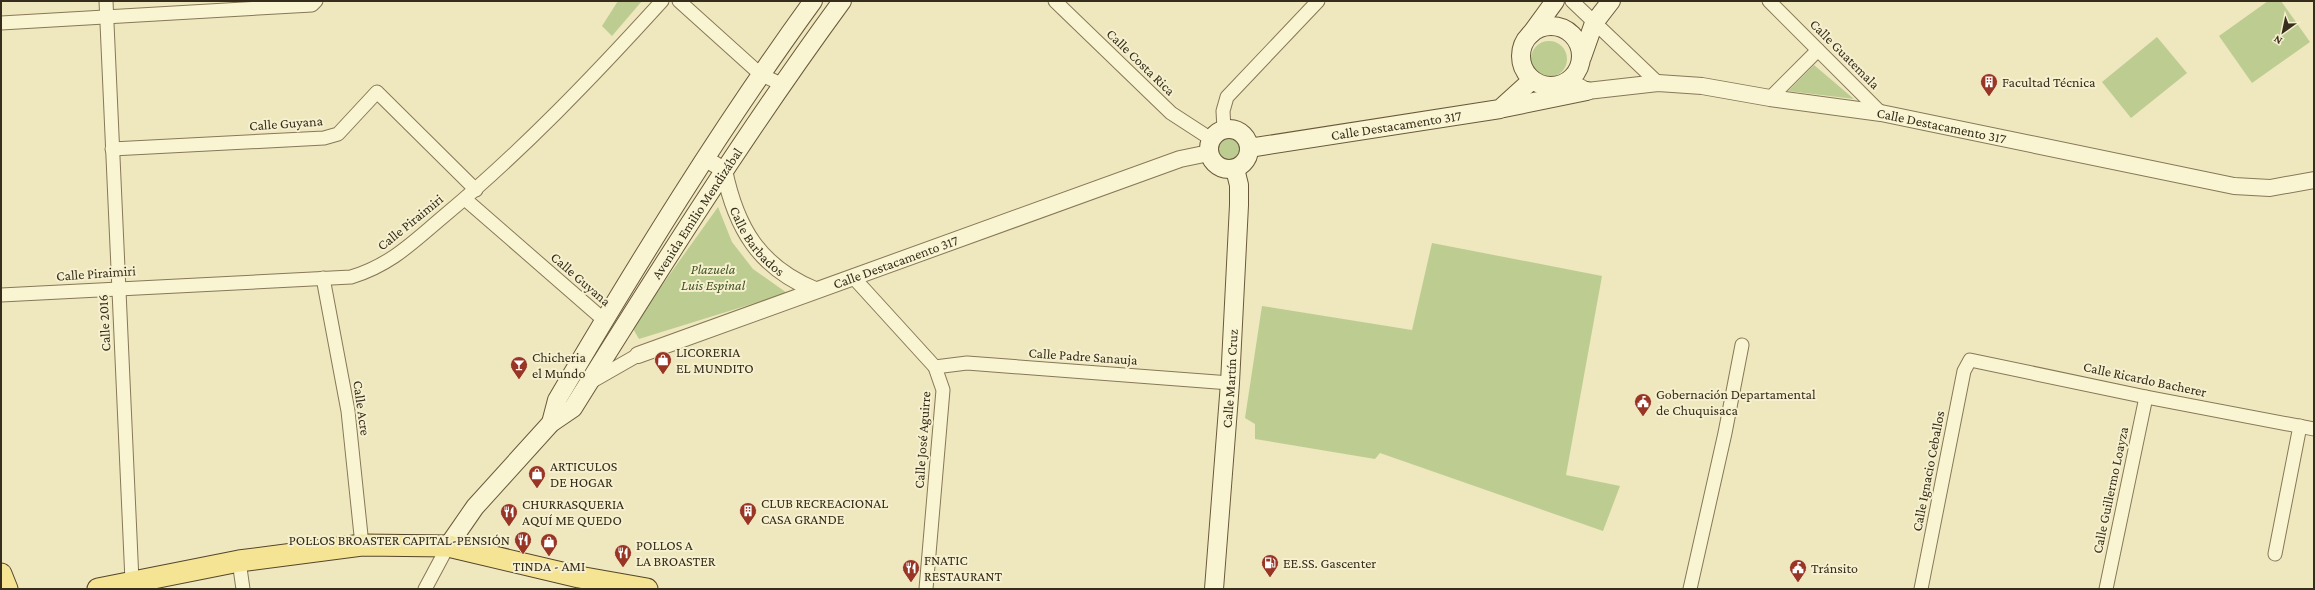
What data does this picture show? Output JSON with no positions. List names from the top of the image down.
{
  "streets": {
    "main road": ["Calle Destacamento 317", "Avenida Emilio Mendizábal", "Calle Martín Cruz"],
    "street": [
      "Calle Guatemala",
      "Calle Costa Rica",
      "Calle Guyana",
      "Calle Piraimiri",
      "Calle Barbados",
      "Calle 2016",
      "Calle Padre Sanauja",
      "Calle Ricardo Bacherer",
      "Calle Acre",
      "Calle José Aguirre",
      "Calle Ignacio Ceballos",
      "Calle Guillermo Loayza"
    ]
  },
  "crossings": [
    ["Calle Guatemala", "Calle Destacamento 317"],
    ["Calle Costa Rica", "Calle Destacamento 317"],
    ["Calle Costa Rica", "Calle Martín Cruz"],
    ["Calle Guyana", "Avenida Emilio Mendizábal"],
    ["Calle Guyana", "Calle Piraimiri"],
    ["Calle Guyana", "Calle 2016"],
    ["Calle Destacamento 317", "Avenida Emilio Mendizábal"],
    ["Calle Destacamento 317", "Calle Barbados"],
    ["Calle Destacamento 317", "Calle Martín Cruz"],
    ["Calle Destacamento 317", "Calle José Aguirre"],
    ["Avenida Emilio Mendizábal", "Calle Barbados"],
    ["Calle Piraimiri", "Calle 2016"],
    ["Calle Piraimiri", "Calle Acre"],
    ["Calle Padre Sanauja", "Calle Martín Cruz"],
    ["Calle Padre Sanauja", "Calle José Aguirre"],
    ["Calle Ricardo Bacherer", "Calle Ignacio Ceballos"],
    ["Calle Ricardo Bacherer", "Calle Guillermo Loayza"]
  ],
  "parks": ["Plazuela Luis Espinal"],
  "places": {
    "building": ["Facultad Técnica", "CLUB RECREACIONAL CASA GRANDE"],
    "shop": ["LICORERIA EL MUNDITO", "ARTICULOS DE HOGAR", "TINDA - AMI"],
    "bar": ["Chicheria el Mundo"],
    "public building": ["Gobernación Departamental de Chuquisaca", "Tránsito"],
    "restaurant": [
      "CHURRASQUERIA AQUÍ ME QUEDO",
      "POLLOS BROASTER CAPITAL-PENSIÓN",
      "POLLOS A LA BROASTER",
      "FNATIC RESTAURANT"
    ],
    "fuel station": ["EE.SS. Gascenter"]
  },
  "north": "bottom left"
}
